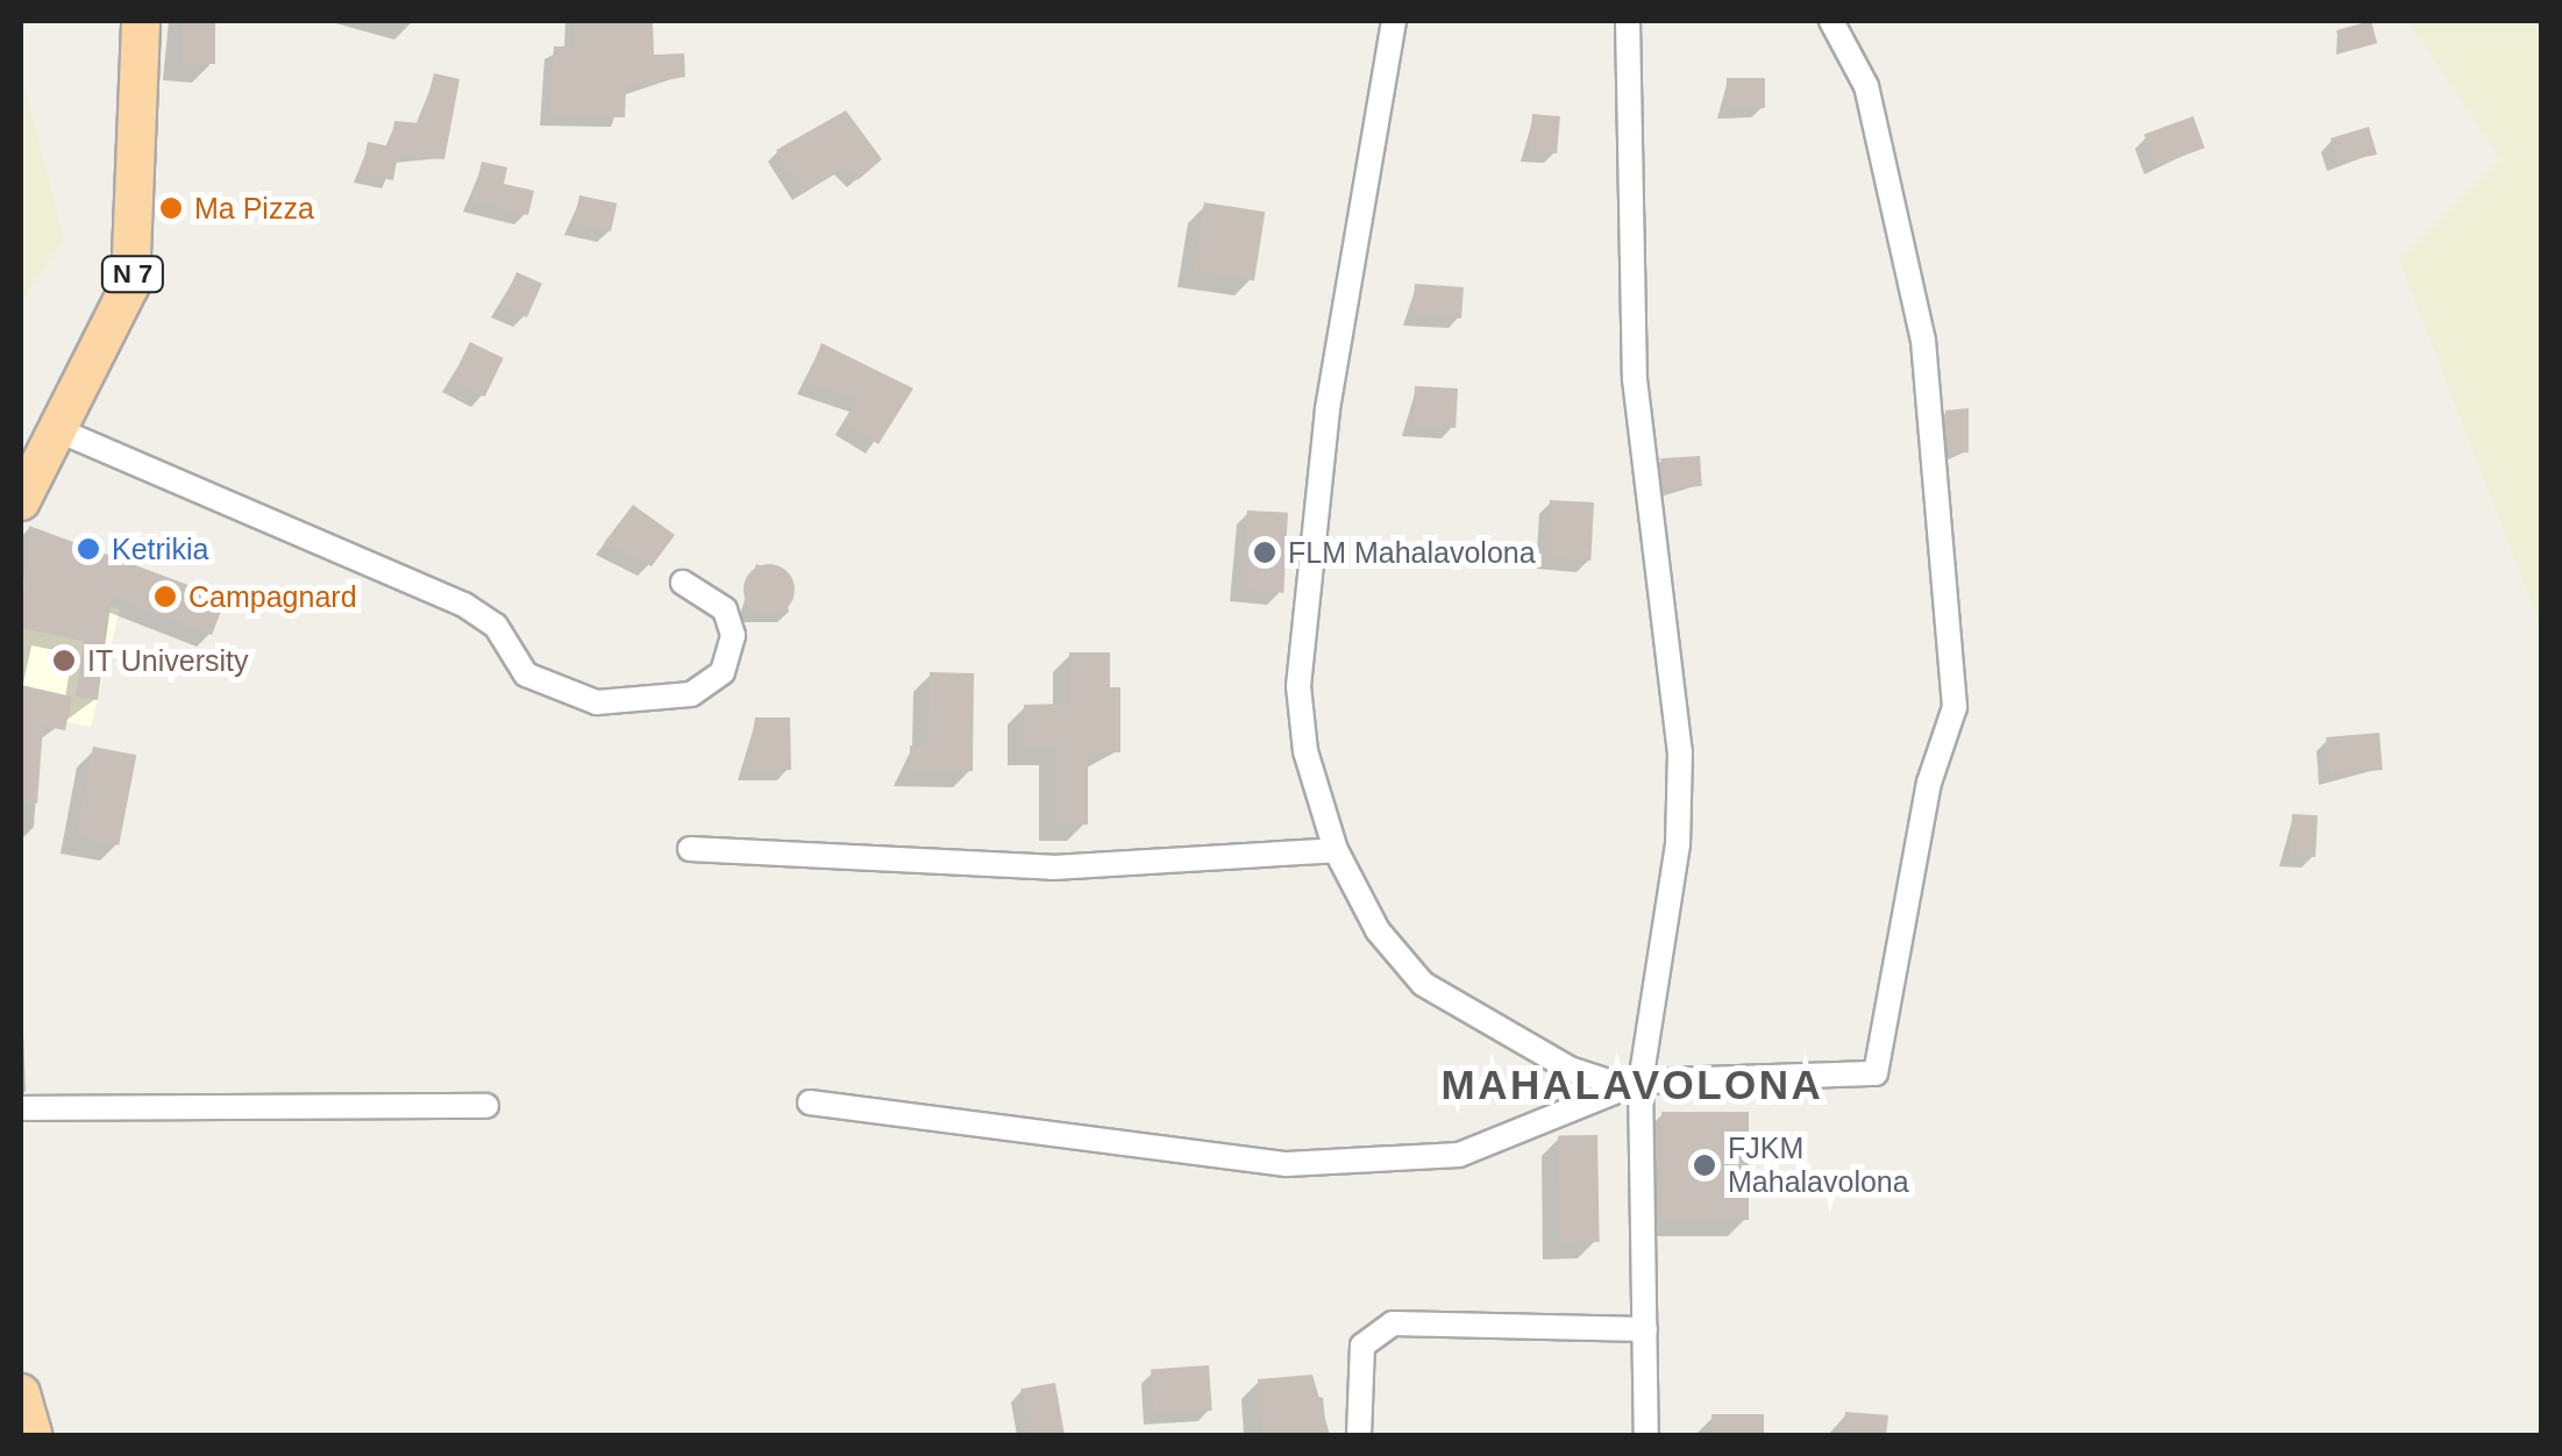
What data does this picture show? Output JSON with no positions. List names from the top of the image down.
{
  "streets": {
    "main road": ["N 7"]
  },
  "districts": ["MAHALAVOLONA"],
  "places": [
    "Ma Pizza",
    "Ketrikia",
    "FLM Mahalavolona",
    "Campagnard",
    "IT University",
    "FJKM Mahalavolona"
  ]
}
